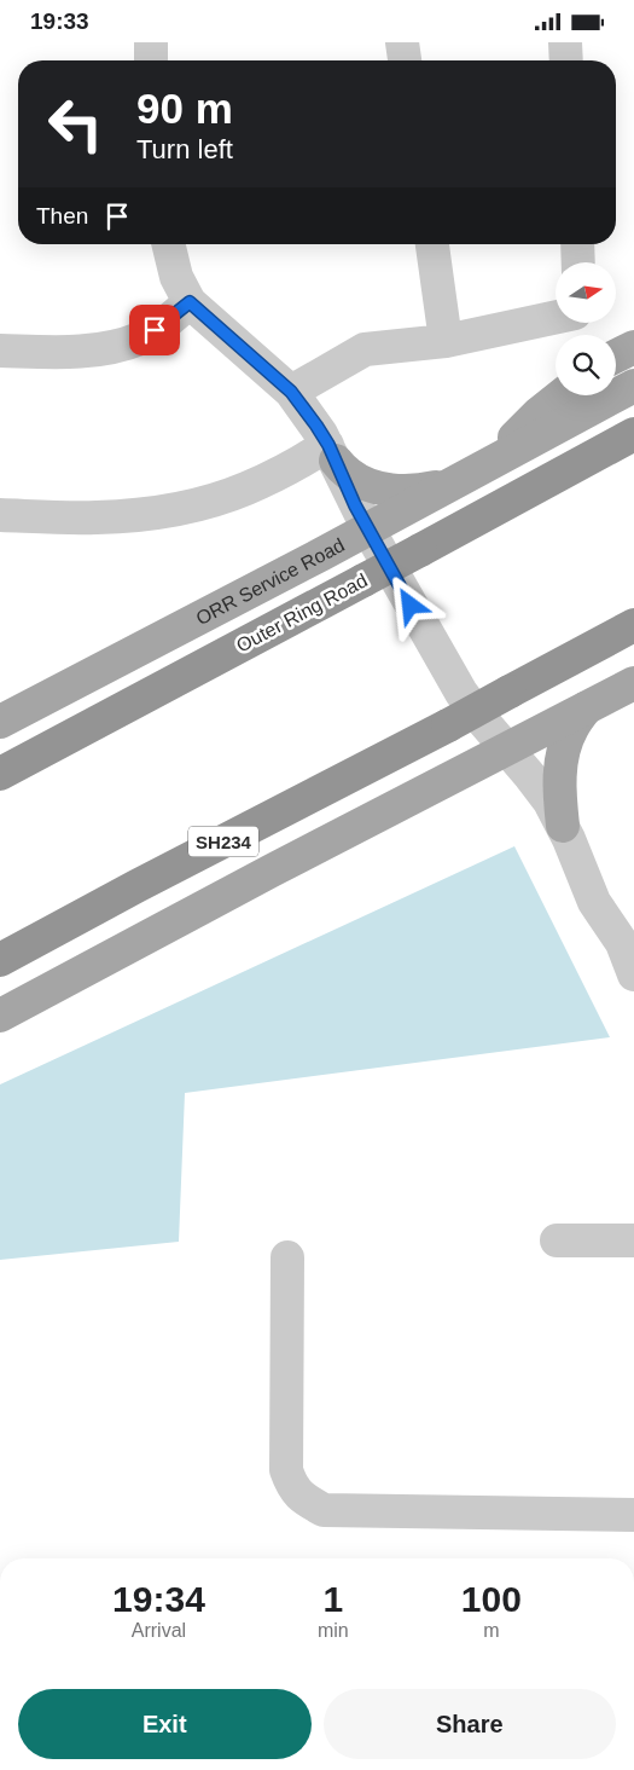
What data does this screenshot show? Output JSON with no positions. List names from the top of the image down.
{
  "streets": {
    "highway": ["Outer Ring Road", "SH234"],
    "main road": ["ORR Service Road"]
  },
  "north": "right",
  "page": {
    "status": "19:33",
    "turn": ["90 m", "Turn left"],
    "then": "Then",
    "eta": [
      "19:34",
      "Arrival",
      "1",
      "min",
      "100",
      "m"
    ],
    "buttons": ["Exit", "Share"]
  }
}
